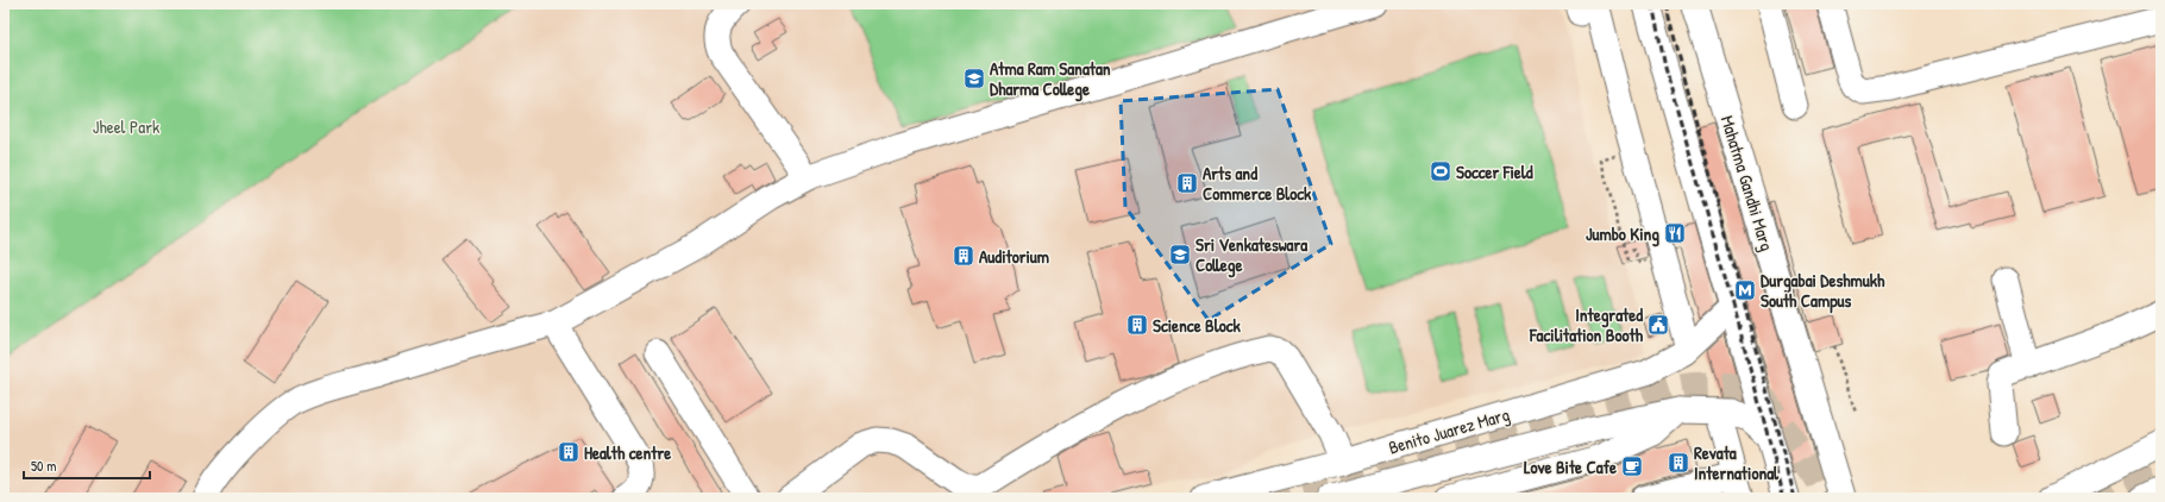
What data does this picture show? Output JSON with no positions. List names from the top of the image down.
{
  "streets": {
    "main road": ["Mahatma Gandhi Marg"],
    "street": ["Benito Juarez Marg"]
  },
  "parks": ["Jheel Park"],
  "places": {
    "school or university": ["Atma Ram Sanatan Dharma College", "Sri Venkateswara College"],
    "sports": ["Soccer Field"],
    "building": [
      "Arts and Commerce Block",
      "Auditorium",
      "Science Block",
      "Health centre",
      "Revata International"
    ],
    "restaurant": ["Jumbo King"],
    "metro station": ["Durgabai Deshmukh South Campus"],
    "public building": ["Integrated Facilitation Booth"],
    "cafe": ["Love Bite Cafe"]
  },
  "scale_bar": "50 m"
}
